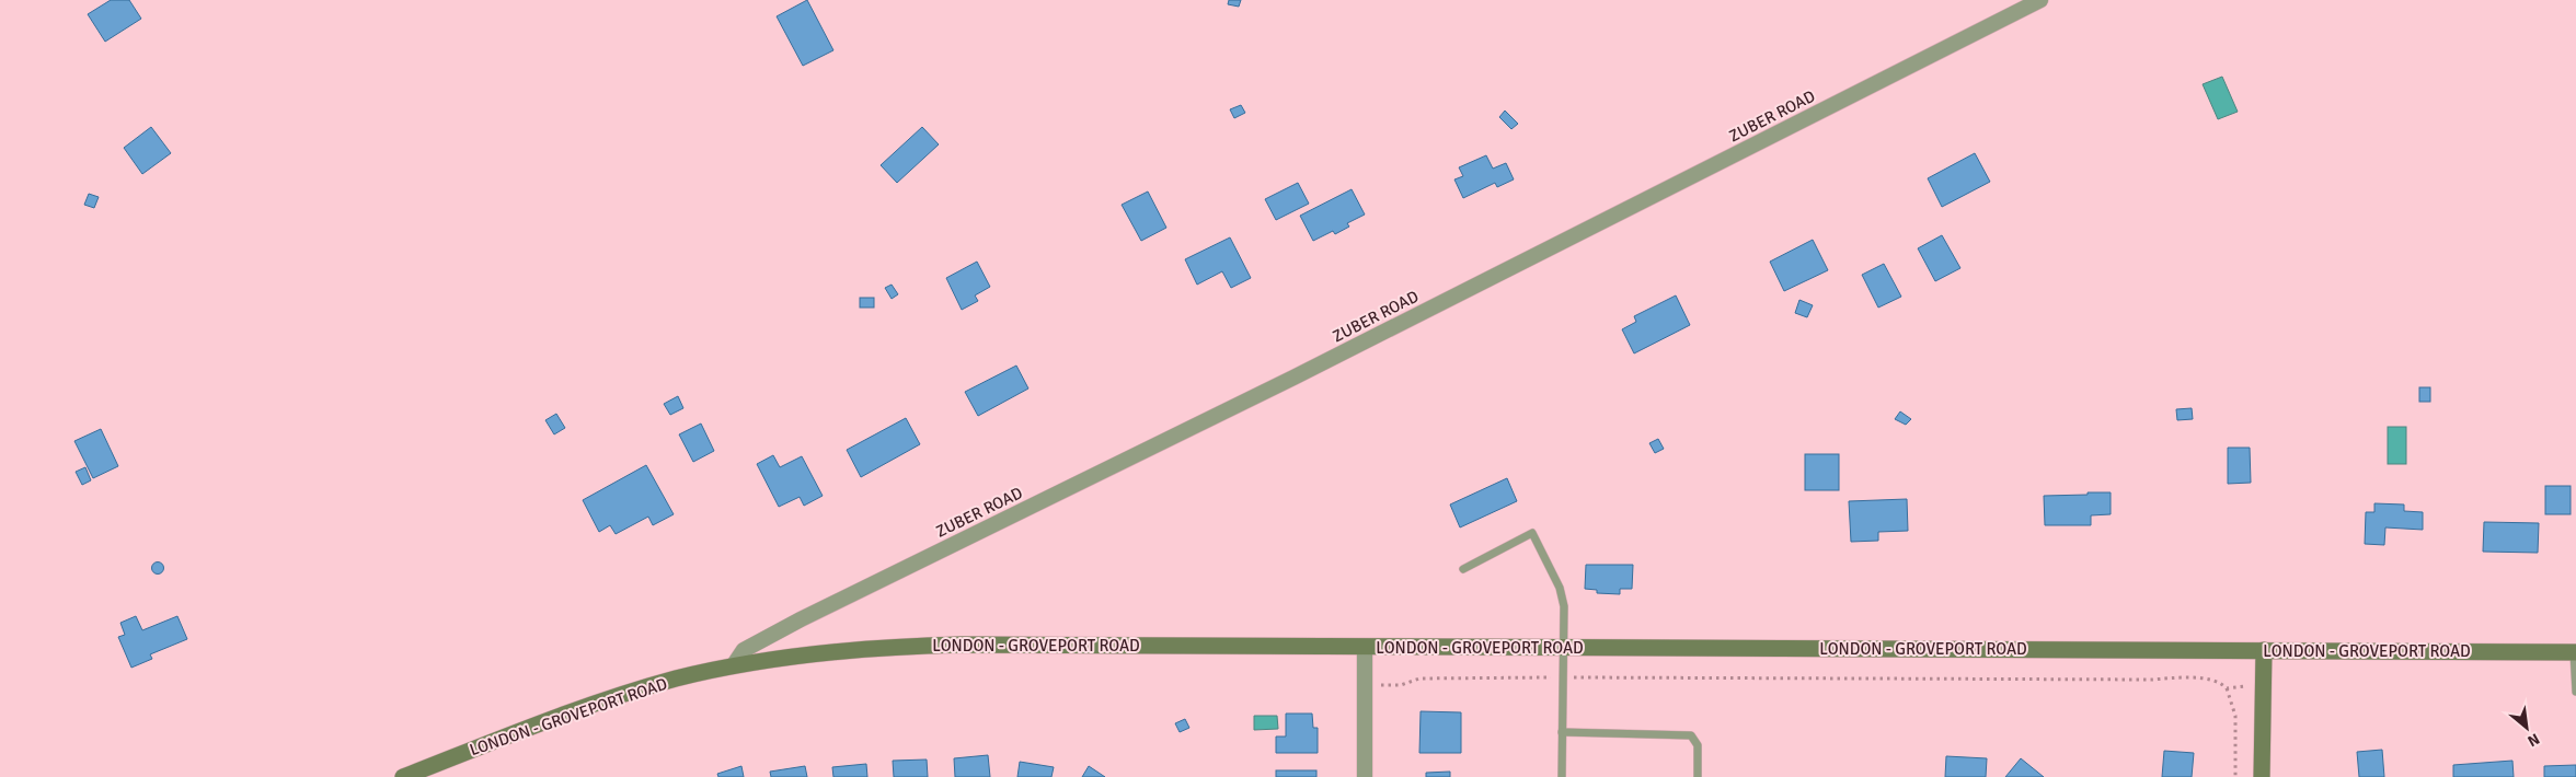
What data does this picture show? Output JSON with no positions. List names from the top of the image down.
{
  "streets": {
    "main road": ["LONDON - GROVEPORT ROAD"],
    "street": ["ZUBER ROAD"]
  },
  "crossings": [
    ["ZUBER ROAD", "LONDON - GROVEPORT ROAD"]
  ],
  "north": "bottom right"
}
